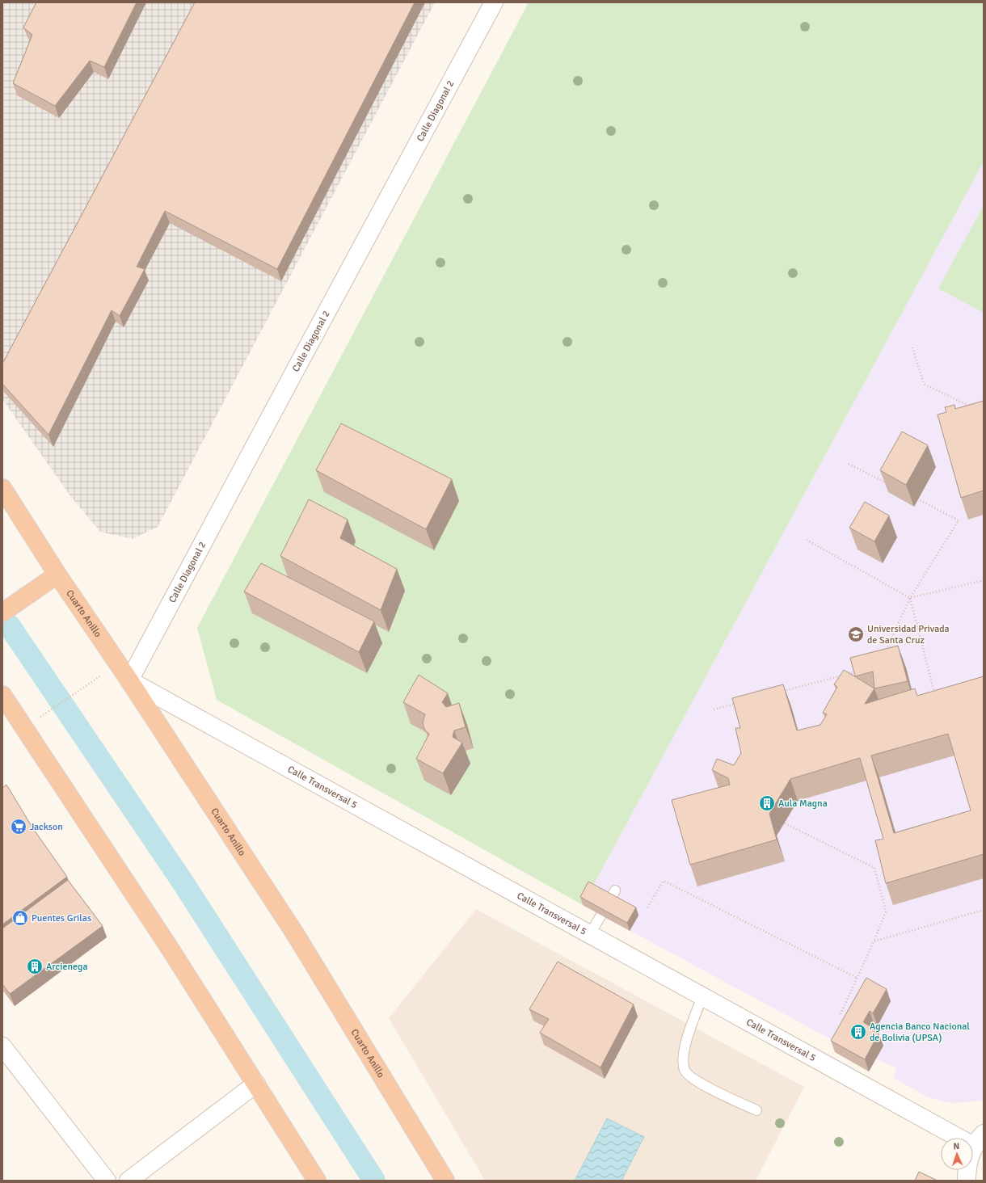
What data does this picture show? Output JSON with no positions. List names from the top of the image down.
{
  "streets": {
    "highway": ["Cuarto Anillo"],
    "street": ["Calle Diagonal 2", "Calle Transversal 5"]
  },
  "crossings": [
    ["Calle Diagonal 2", "Cuarto Anillo"],
    ["Calle Diagonal 2", "Calle Transversal 5"],
    ["Cuarto Anillo", "Calle Transversal 5"]
  ],
  "places": {
    "school or university": ["Universidad Privada de Santa Cruz"],
    "building": ["Aula Magna", "Arcienega", "Agencia Banco Nacional de Bolivia (UPSA)"],
    "supermarket": ["Jackson"],
    "shop": ["Puentes Grilas"]
  },
  "north": "top"
}
